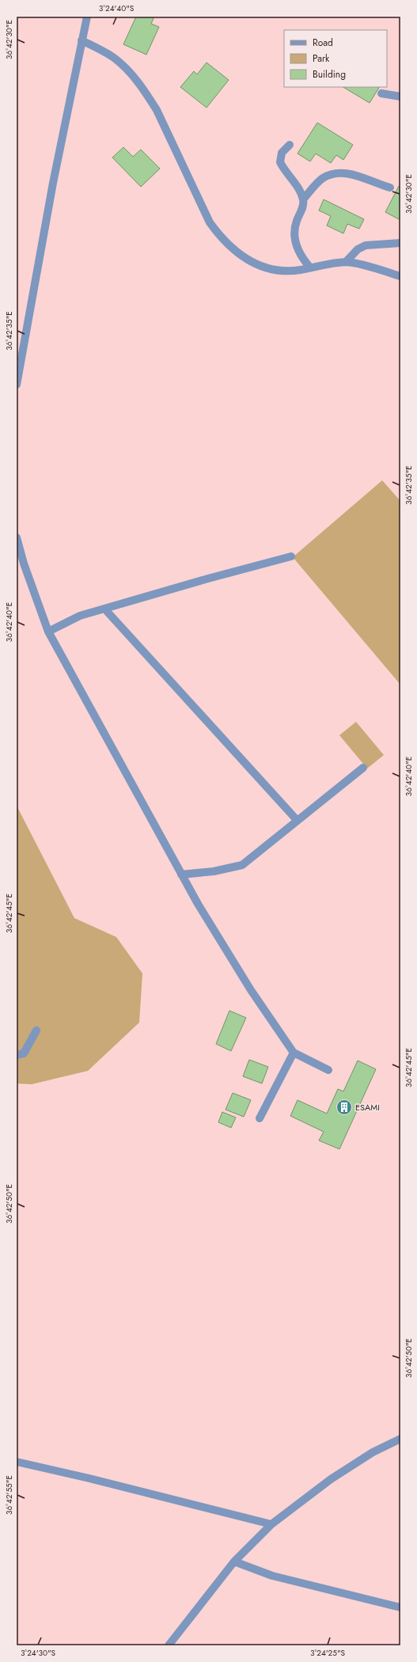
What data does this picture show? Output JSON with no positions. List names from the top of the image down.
{
  "places": {
    "building": ["ESAMI"]
  },
  "legend": ["Road", "Park", "Building"],
  "coordinates": [
    "3°24'40\"S",
    "36°42'30\"E",
    "36°42'35\"E",
    "36°42'40\"E",
    "36°42'45\"E",
    "36°42'50\"E",
    "36°42'55\"E",
    "3°24'30\"S",
    "3°24'25\"S"
  ]
}
